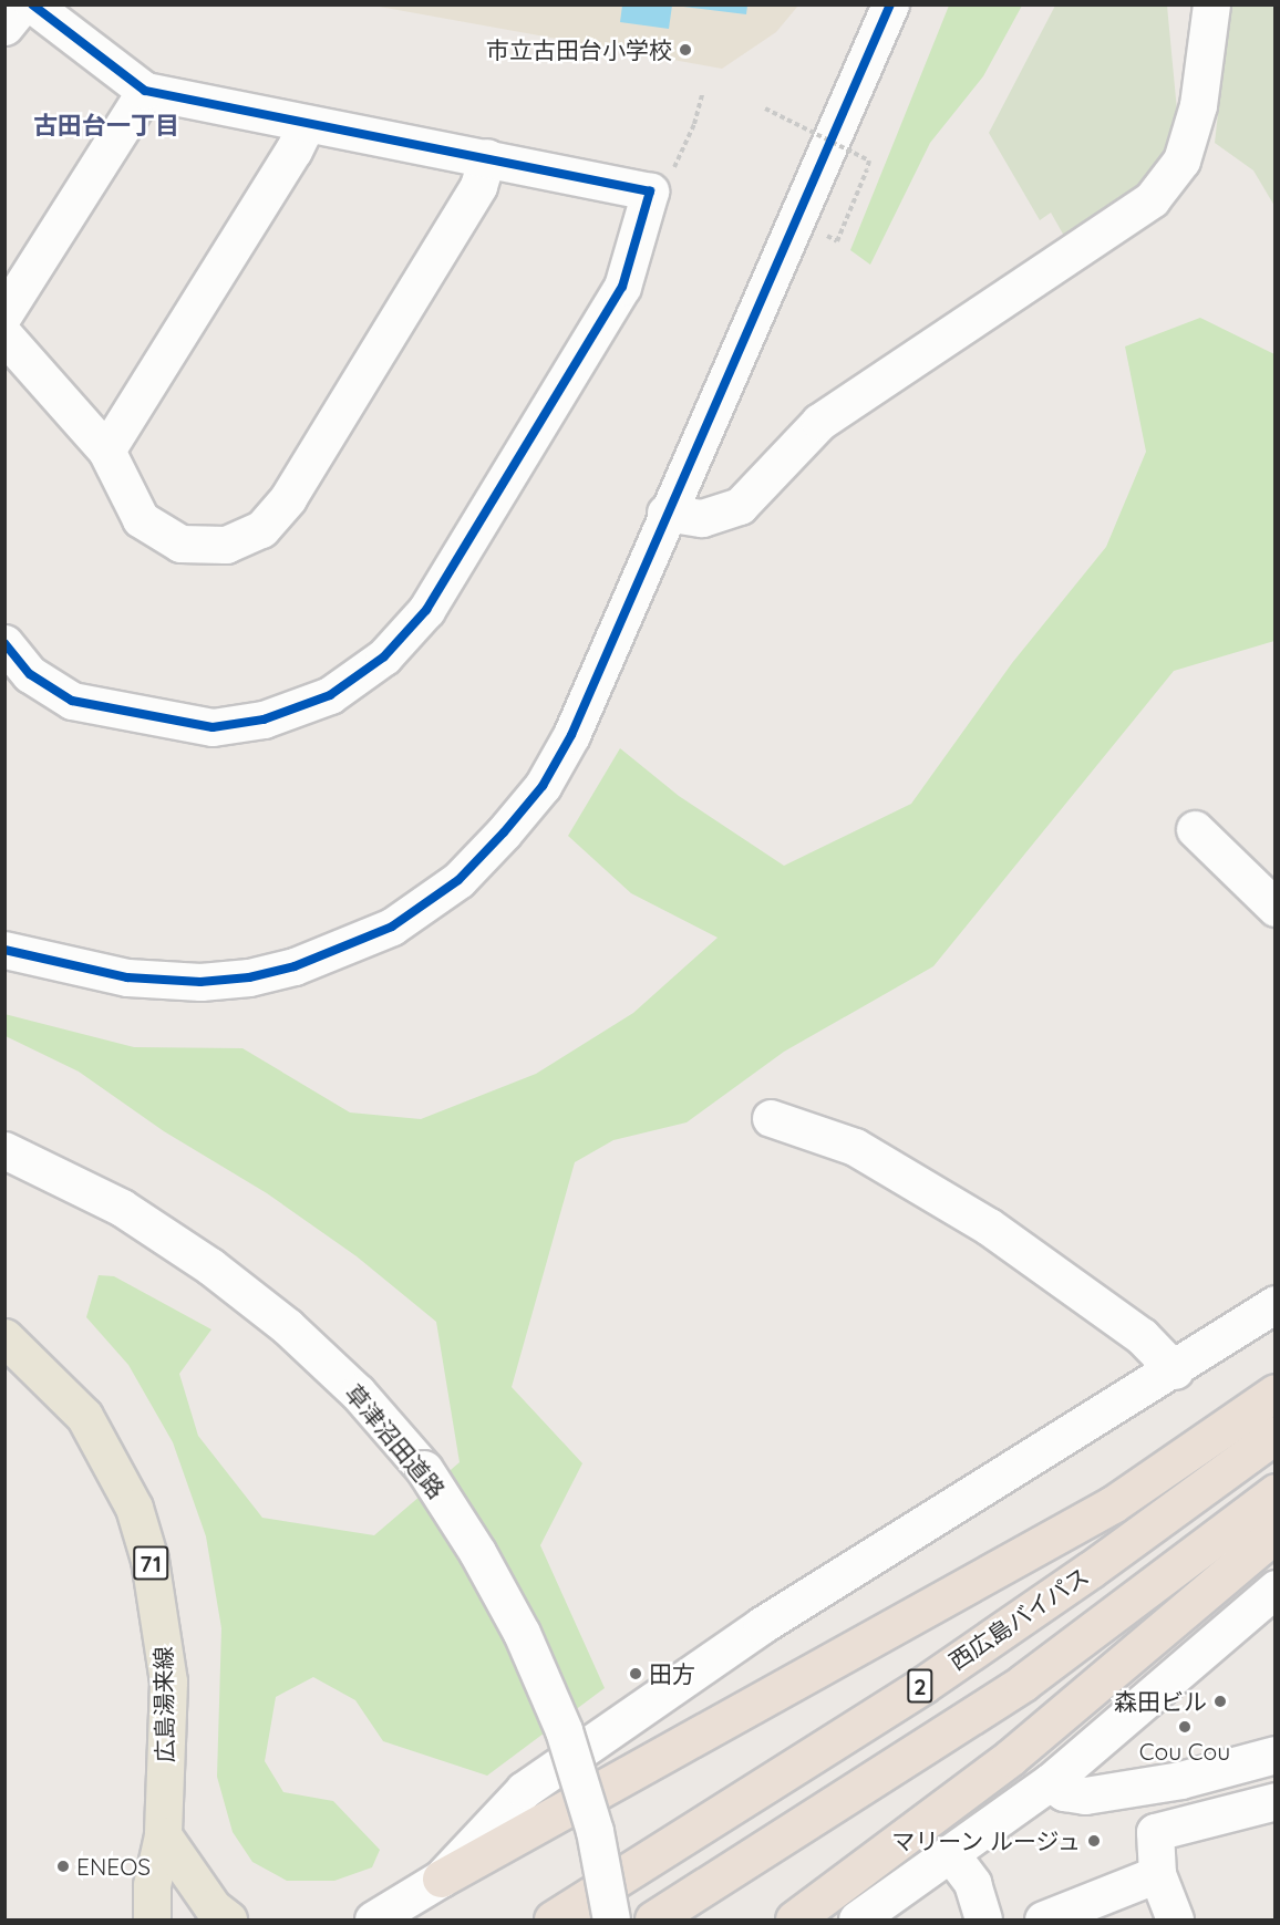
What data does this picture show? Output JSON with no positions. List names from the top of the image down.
{
  "streets": {
    "highway": ["西広島バイパス", "2"],
    "main road": ["71", "広島湯来線"],
    "street": ["草津沼田道路"]
  },
  "districts": ["古田台一丁目"],
  "places": [
    "市立古田台小学校",
    "田方",
    "森田ビル",
    "Cou Cou",
    "マリーン ルージュ",
    "ENEOS"
  ]
}
